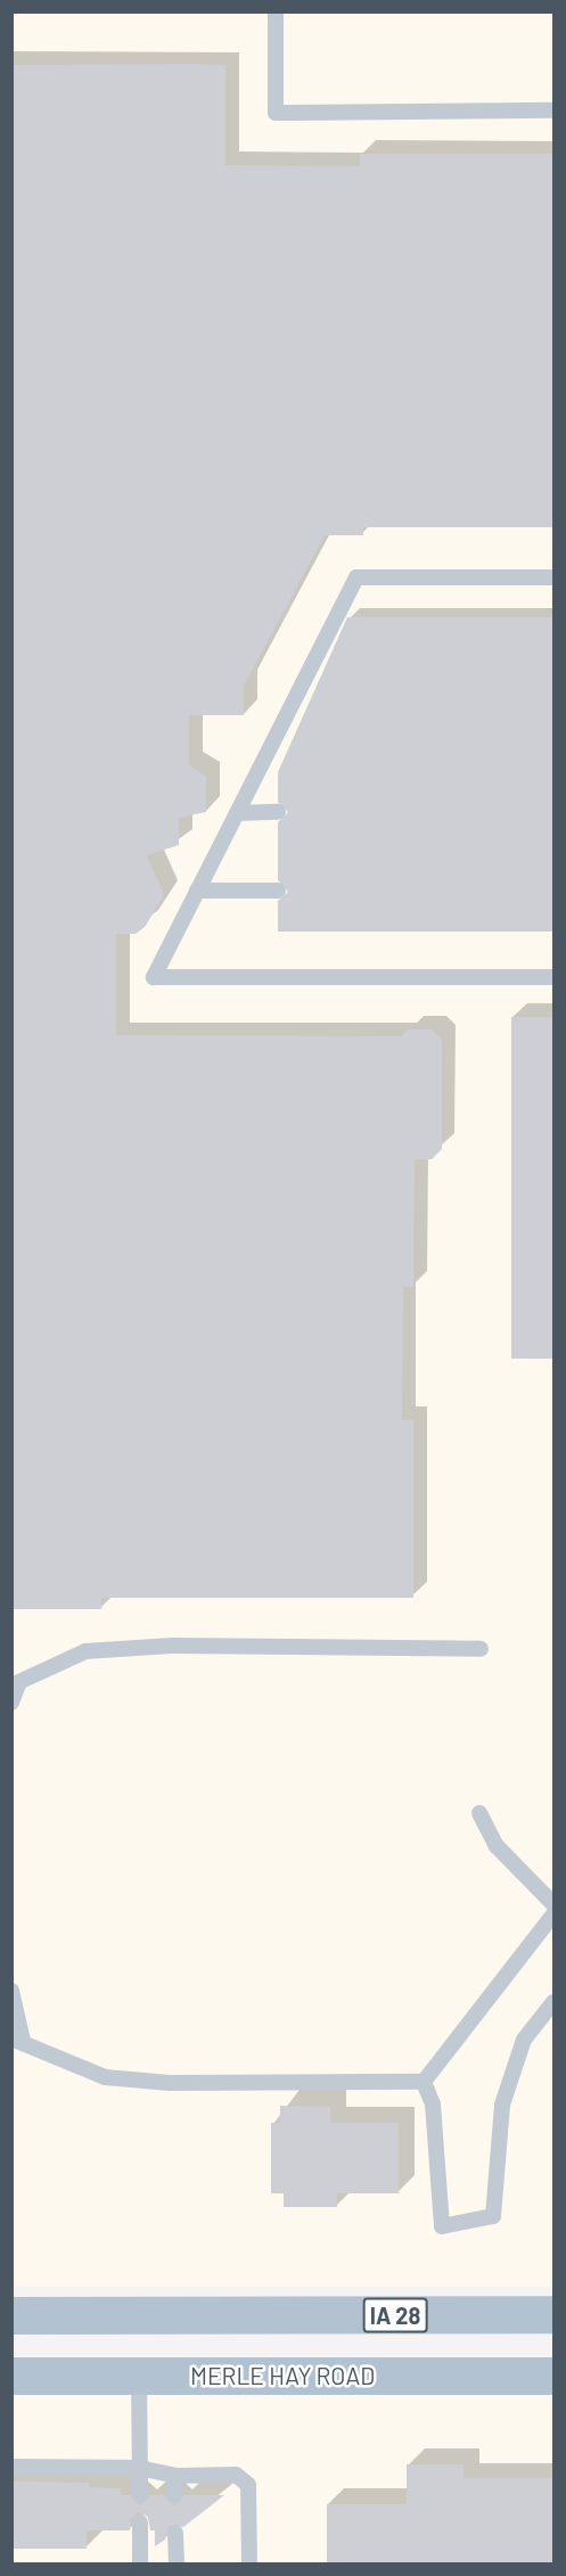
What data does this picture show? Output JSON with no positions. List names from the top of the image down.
{
  "streets": {
    "main road": ["IA 28", "MERLE HAY ROAD"]
  }
}
